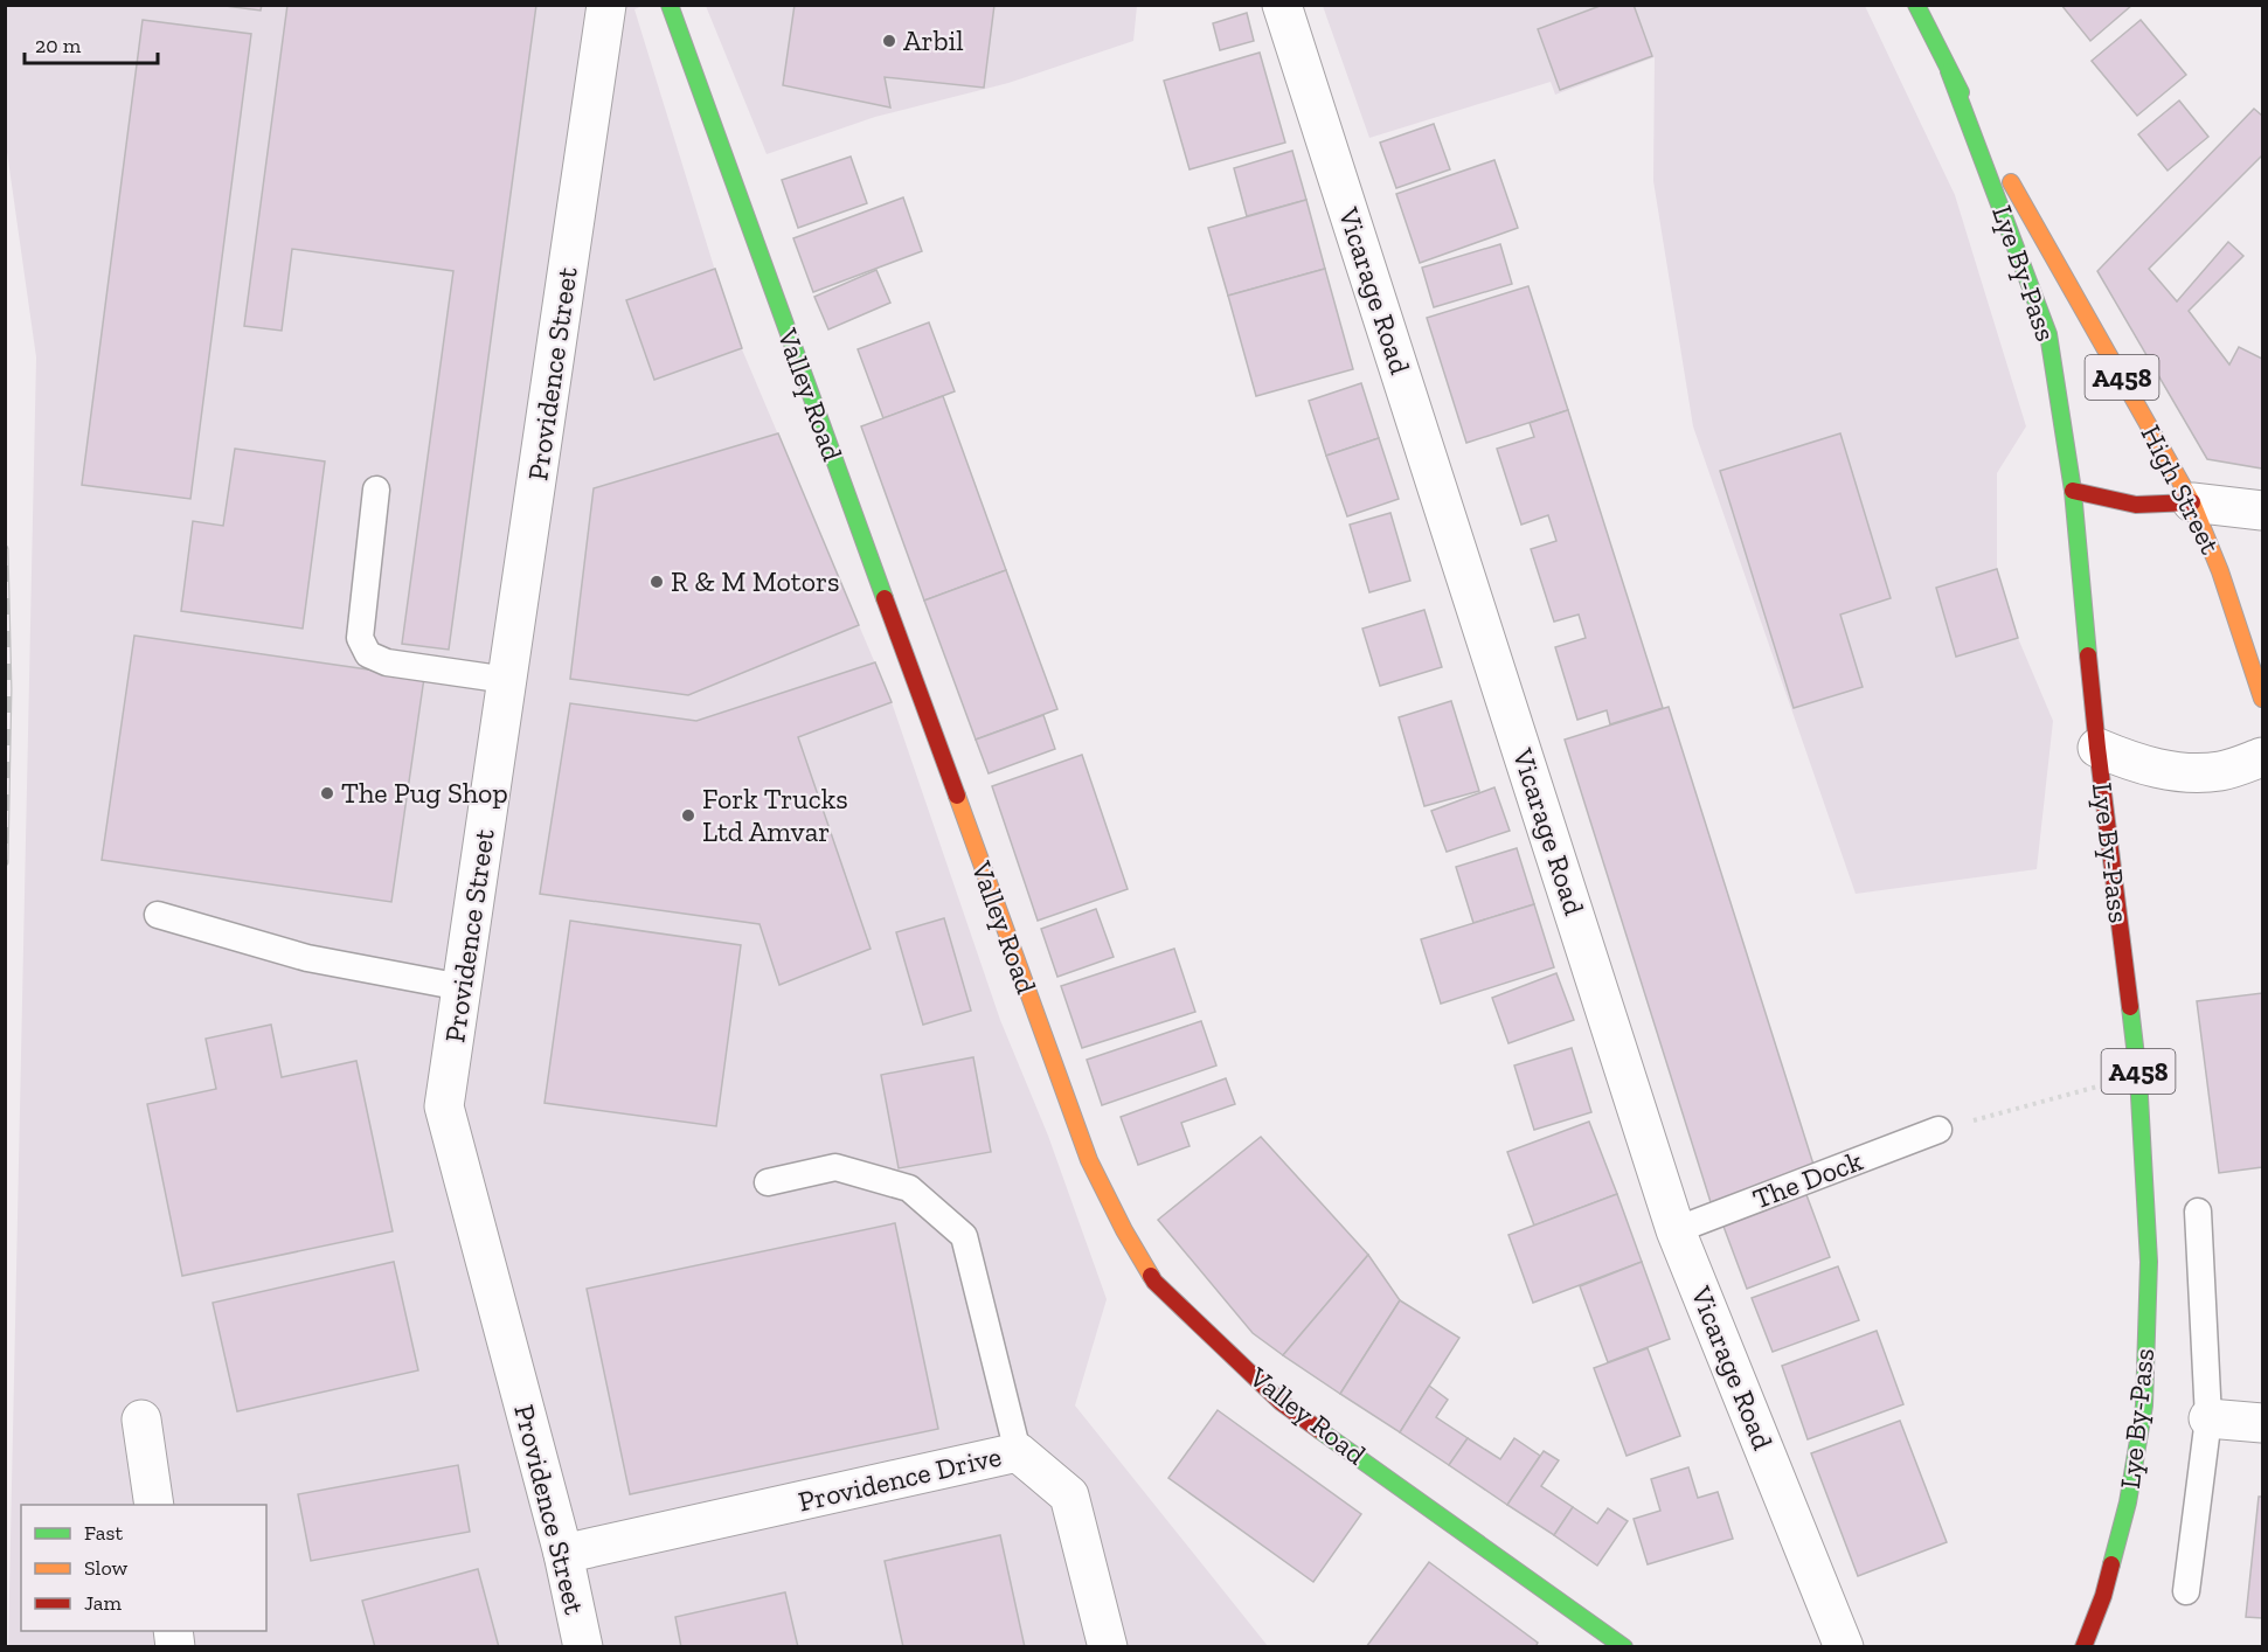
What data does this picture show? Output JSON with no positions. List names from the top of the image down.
{
  "streets": {
    "main road": [
      "Lye By-Pass",
      "A458",
      "Valley Road",
      "High Street"
    ],
    "street": ["Vicarage Road", "Providence Street", "Providence Drive"],
    "lane": ["The Dock"]
  },
  "crossings": [
    ["Lye By-Pass", "A458"],
    ["Lye By-Pass", "High Street"],
    ["Vicarage Road", "The Dock"],
    ["Providence Street", "Providence Drive"],
    ["A458", "High Street"]
  ],
  "places": [
    "Arbil",
    "R & M Motors",
    "The Pug Shop",
    "Fork Trucks Ltd Amvar"
  ],
  "legend": ["Fast", "Slow", "Jam"],
  "scale_bar": "20 m"
}
